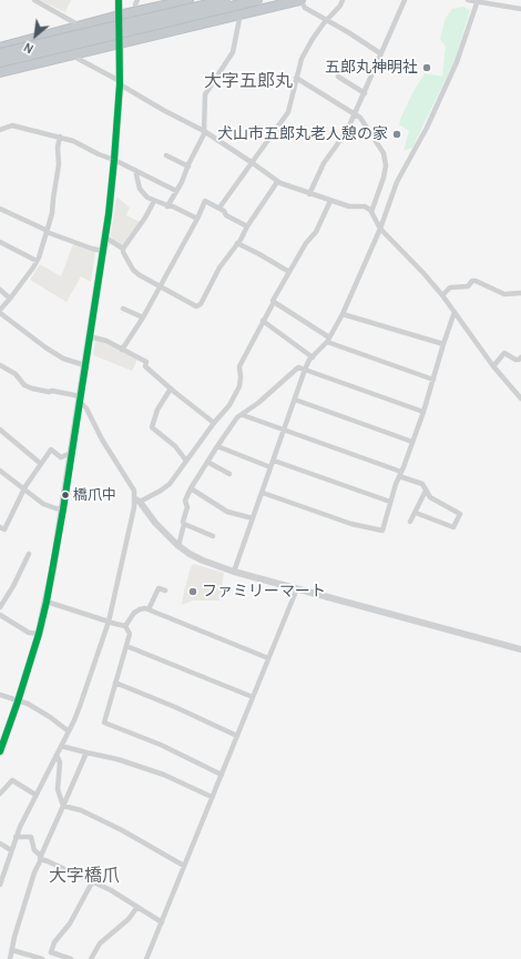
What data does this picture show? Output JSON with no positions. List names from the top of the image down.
{
  "districts": ["大字五郎丸", "大字橋爪"],
  "places": [
    "五郎丸神明社",
    "犬山市五郎丸老人憩の家",
    "橋爪中",
    "ファミリーマート"
  ],
  "north": "bottom left"
}
